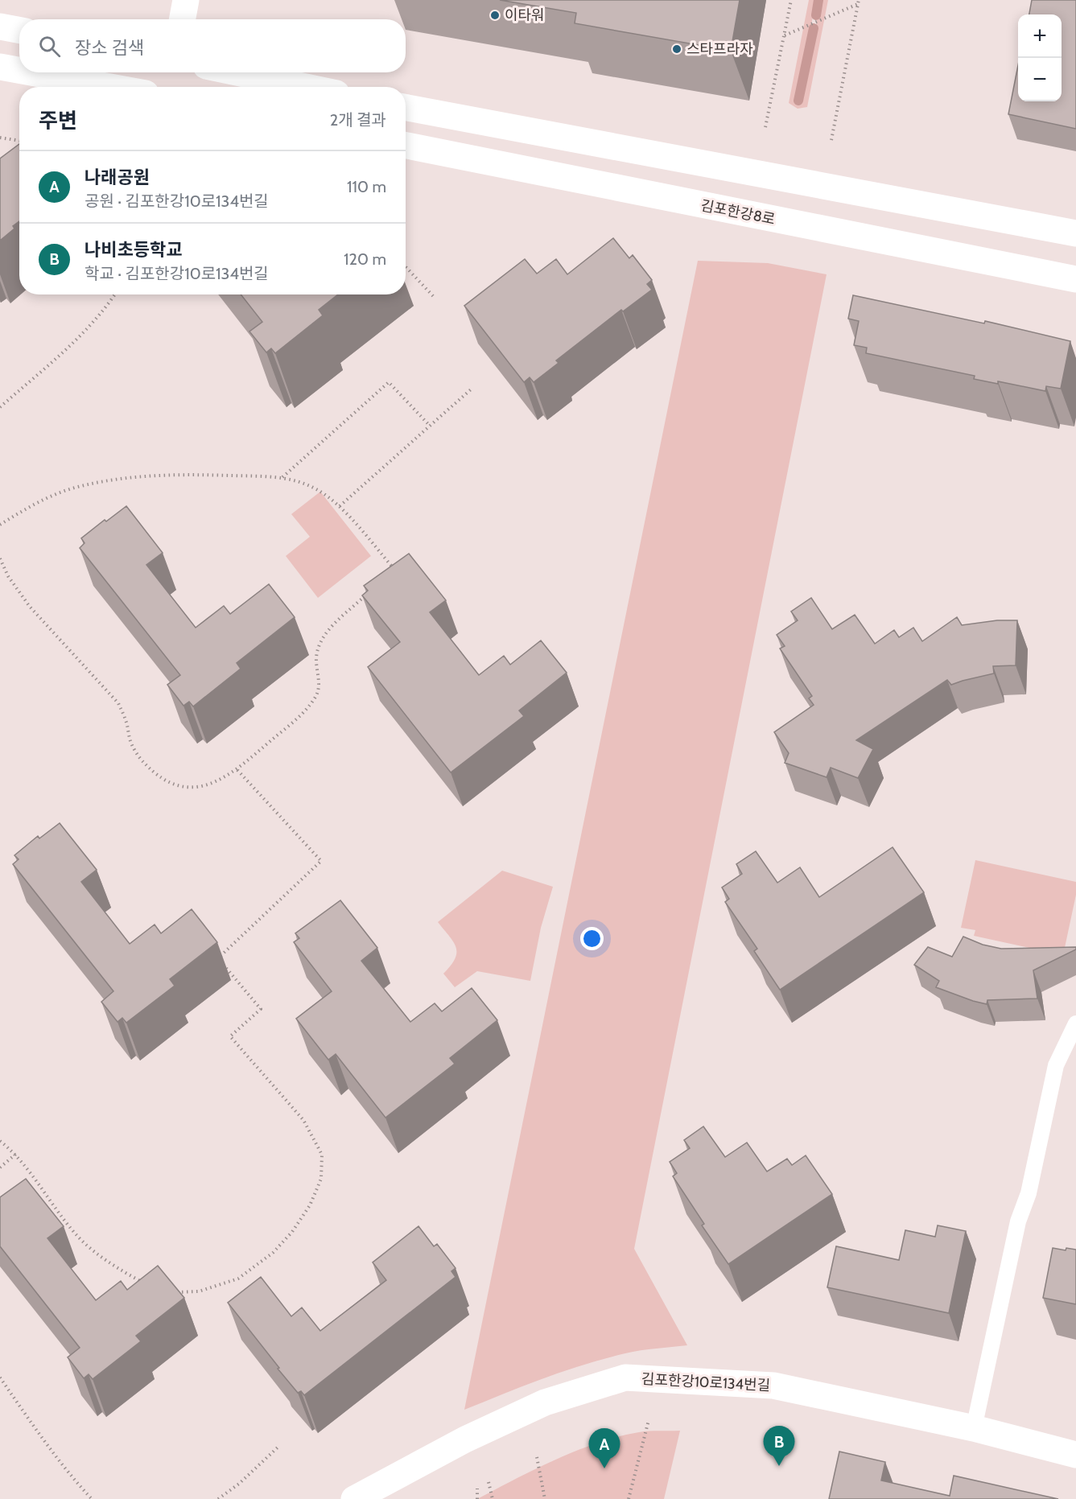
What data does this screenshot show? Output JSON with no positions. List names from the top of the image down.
{
  "streets": {
    "street": ["김포한강8로", "김포한강10로134번길"]
  },
  "places": ["이타워", "스타프라자"],
  "page": {
    "map_buttons": ["+", "−"],
    "search": "장소 검색",
    "heading": ["주변", "2개 결과"],
    "list": [
      {
        "mark": "A",
        "name": "나래공원",
        "note": "공원 · 김포한강10로134번길",
        "value": "110 m"
      },
      {
        "mark": "B",
        "name": "나비초등학교",
        "note": "학교 · 김포한강10로134번길",
        "value": "120 m"
      }
    ],
    "pins": ["B", "A"]
  }
}
